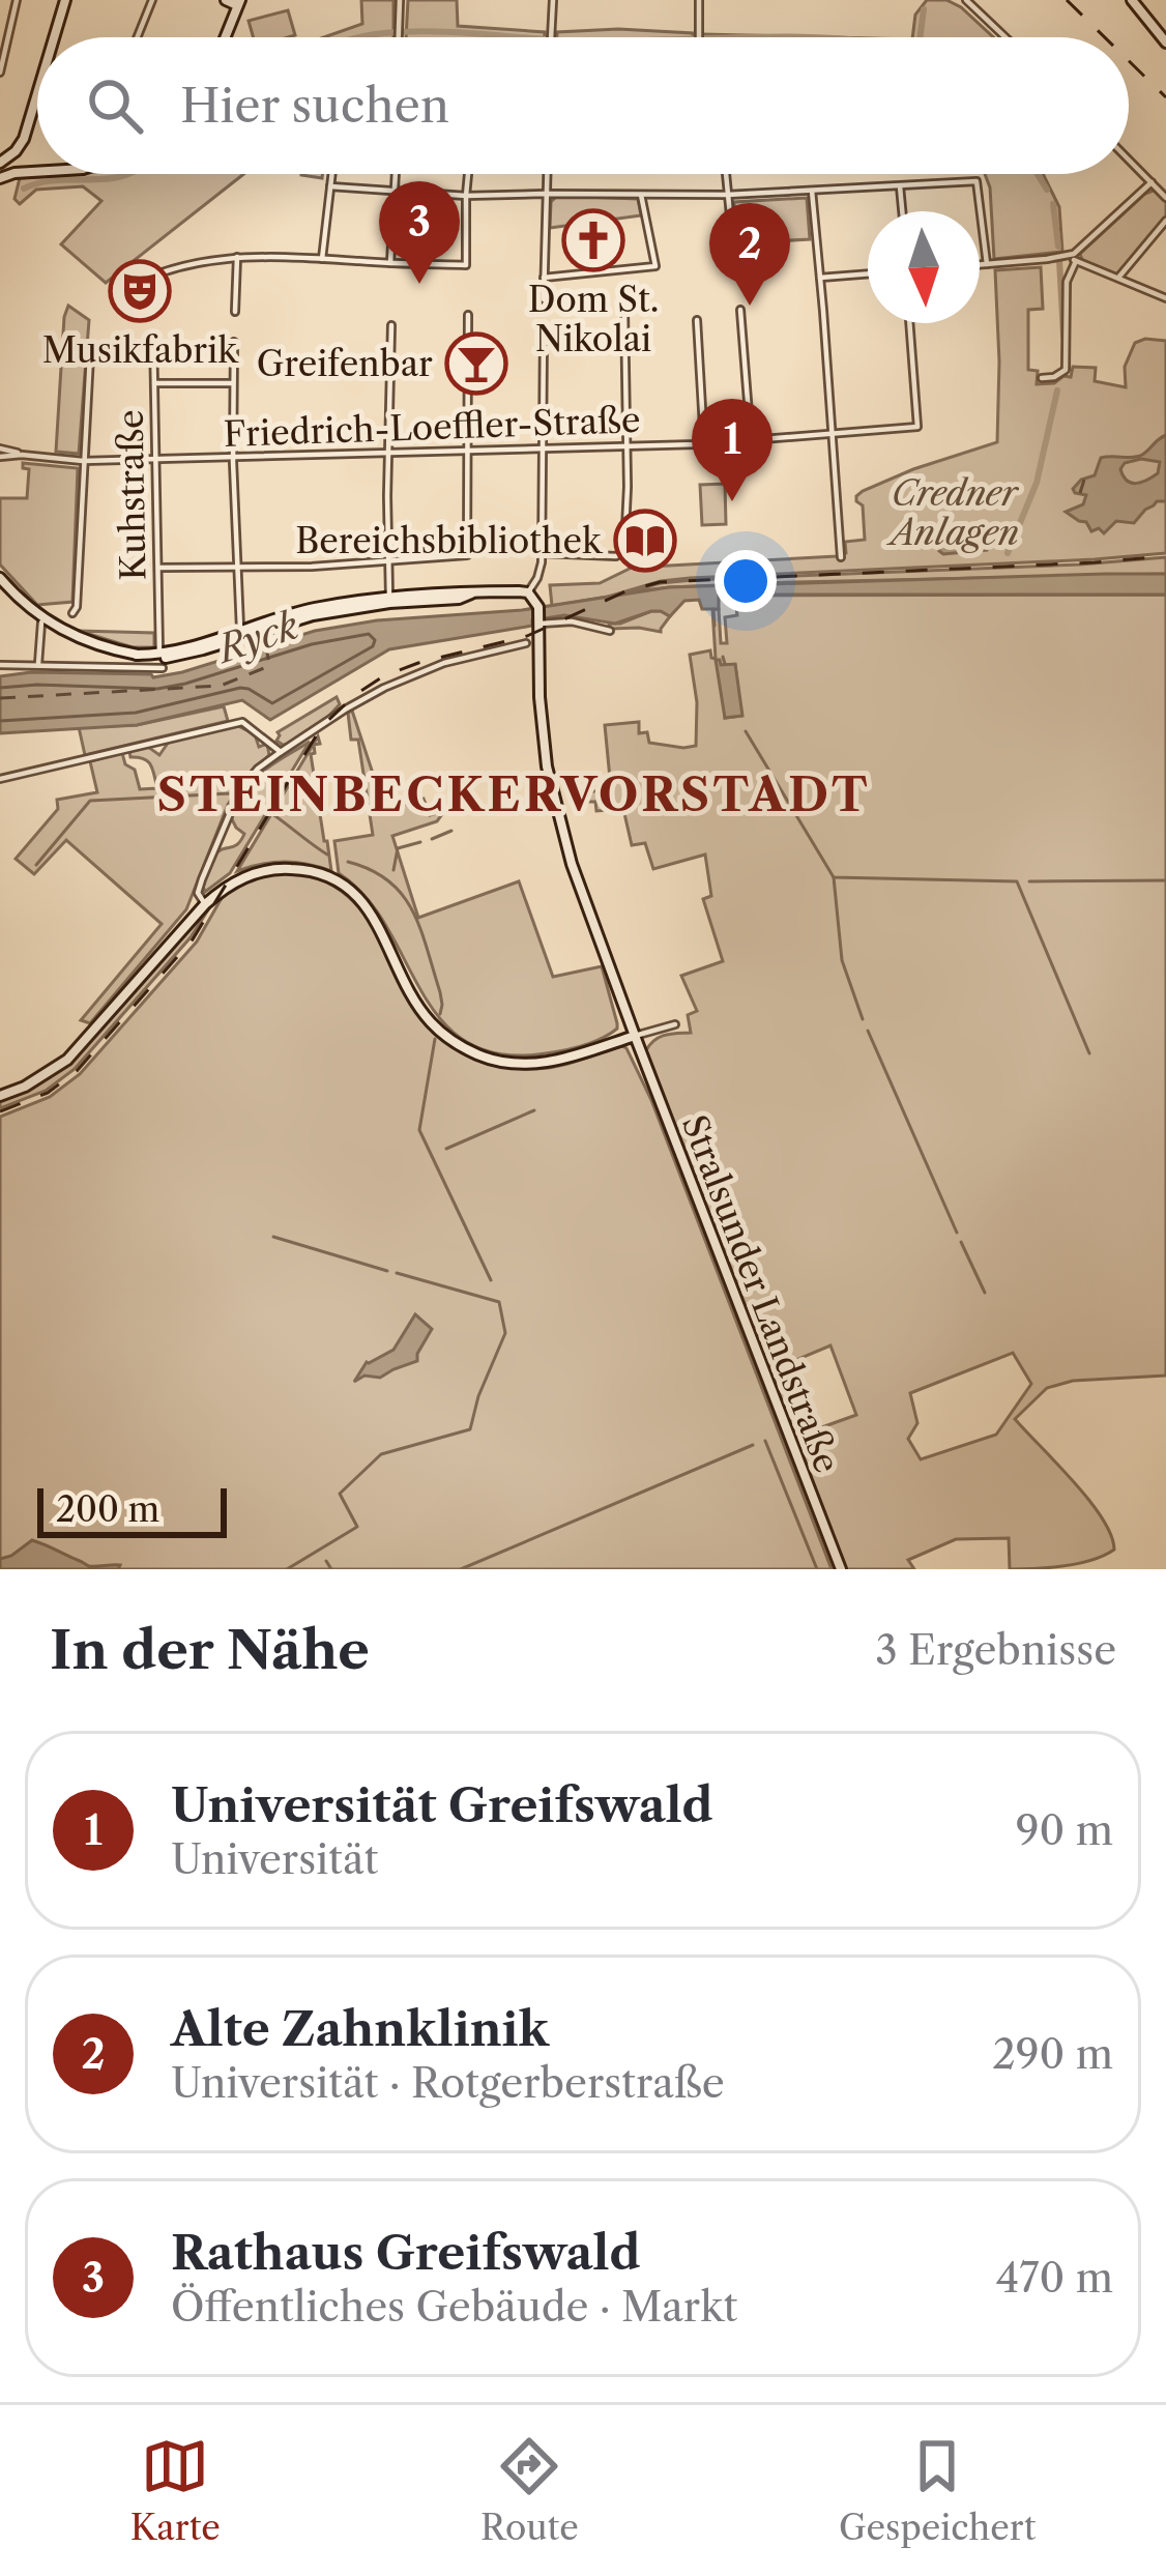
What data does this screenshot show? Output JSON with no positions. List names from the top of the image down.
{
  "streets": {
    "main road": ["Stralsunder Landstraße"],
    "street": ["Friedrich-Loeffler-Straße", "Kuhstraße"]
  },
  "crossings": [
    ["Friedrich-Loeffler-Straße", "Kuhstraße"]
  ],
  "districts": ["STEINBECKERVORSTADT"],
  "water": ["Ryck"],
  "parks": ["Credner Anlagen"],
  "places": {
    "church": ["Dom St. Nikolai"],
    "theatre": ["Musikfabrik"],
    "bar": ["Greifenbar"],
    "library": ["Bereichsbibliothek"]
  },
  "scale_bar": "200 m",
  "north": "bottom",
  "page": {
    "search": "Hier suchen",
    "pins": ["3", "2", "1"],
    "scale": "200 m",
    "heading": ["In der Nähe", "3 Ergebnisse"],
    "list": [
      {
        "mark": "1",
        "name": "Universität Greifswald",
        "note": "Universität",
        "value": "90 m"
      },
      {
        "mark": "2",
        "name": "Alte Zahnklinik",
        "note": "Universität · Rotgerberstraße",
        "value": "290 m"
      },
      {
        "mark": "3",
        "name": "Rathaus Greifswald",
        "note": "Öffentliches Gebäude · Markt",
        "value": "470 m"
      }
    ],
    "nav": ["Karte", "Route", "Gespeichert"]
  }
}
